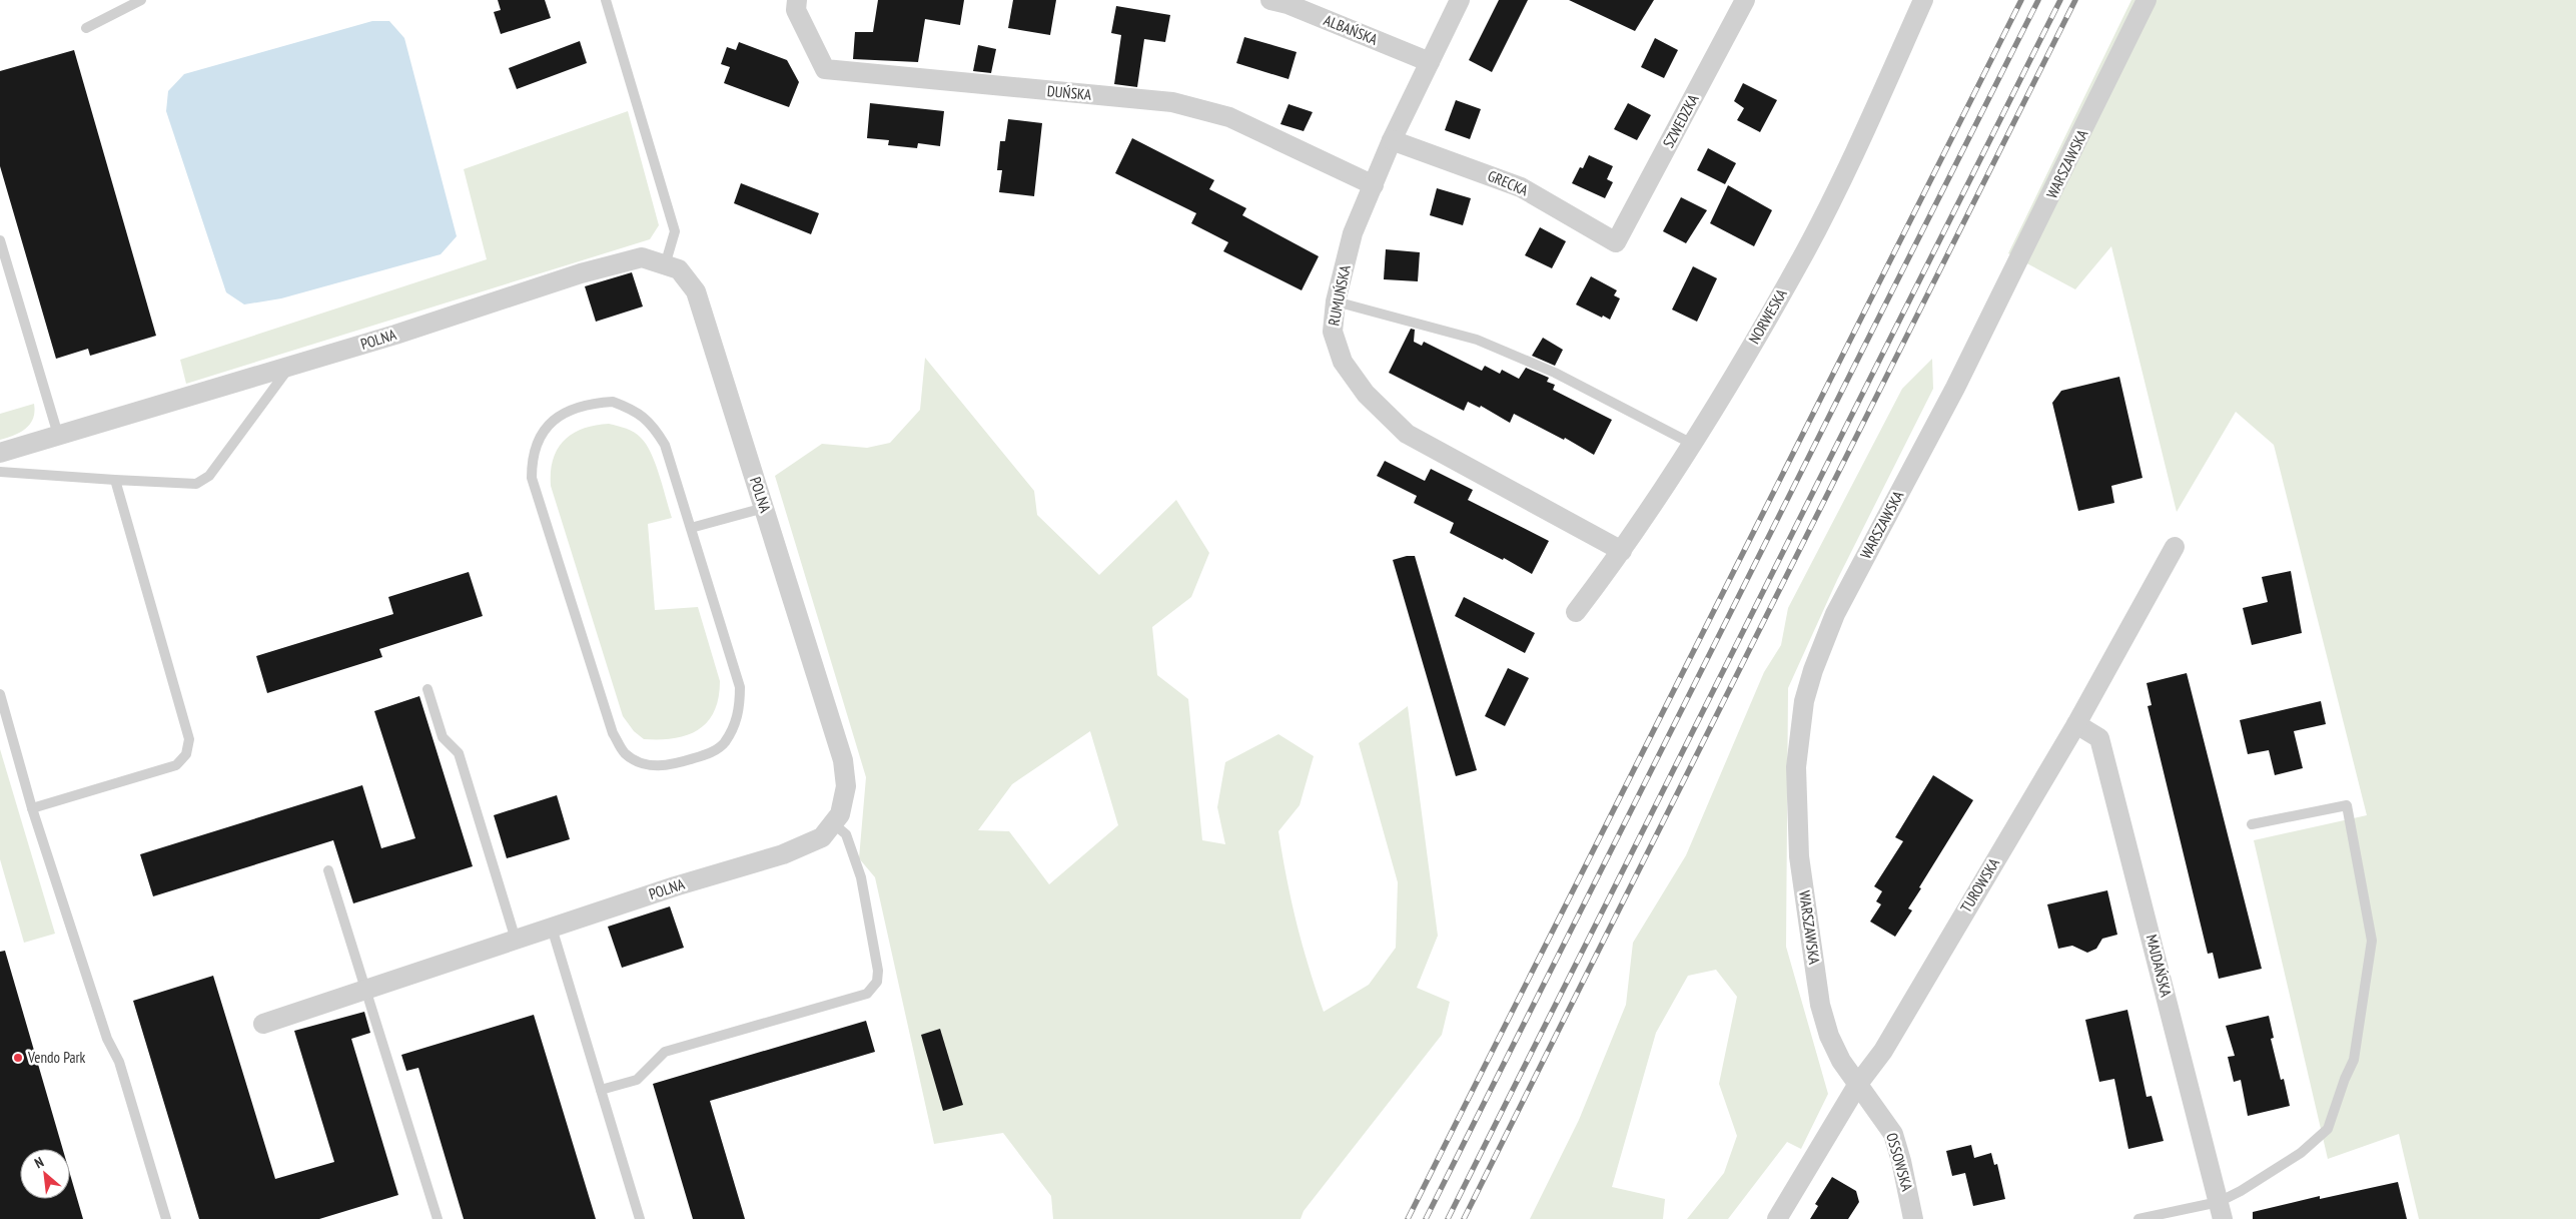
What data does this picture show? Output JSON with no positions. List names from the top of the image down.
{
  "streets": {
    "street": [
      "ALBAŃSKA",
      "DUŃSKA",
      "SZWEDZKA",
      "WARSZAWSKA",
      "GRECKA",
      "RUMUŃSKA",
      "NORWESKA",
      "POLNA",
      "TUROWSKA",
      "MAJDAŃSKA",
      "OSSOWSKA"
    ]
  },
  "crossings": [
    ["ALBAŃSKA", "RUMUŃSKA"],
    ["DUŃSKA", "RUMUŃSKA"],
    ["SZWEDZKA", "GRECKA"],
    ["WARSZAWSKA", "TUROWSKA"],
    ["WARSZAWSKA", "OSSOWSKA"],
    ["GRECKA", "RUMUŃSKA"],
    ["RUMUŃSKA", "NORWESKA"],
    ["TUROWSKA", "MAJDAŃSKA"],
    ["TUROWSKA", "OSSOWSKA"]
  ],
  "places": ["Vendo Park"],
  "north": "top left"
}
